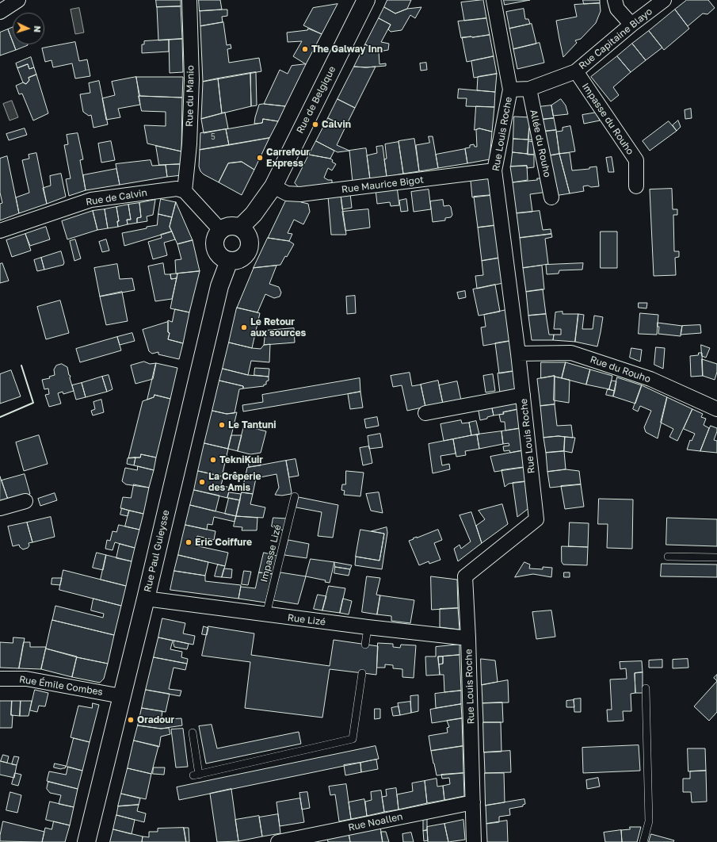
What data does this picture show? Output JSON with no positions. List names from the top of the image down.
{
  "streets": {
    "main road": ["Rue de Belgique", "Rue Paul Guieysse"],
    "street": [
      "Rue Capitaine Blayo",
      "Rue du Manio",
      "Impasse du Rouho",
      "Rue Louis Roche",
      "Allée du Rouho",
      "Rue Maurice Bigot",
      "Rue de Calvin",
      "Rue du Rouho",
      "Rue Lizé",
      "Rue Émile Combes",
      "Rue Noallen"
    ],
    "lane": ["Impasse Lizé"]
  },
  "crossings": [
    ["Rue Capitaine Blayo", "Impasse du Rouho"],
    ["Rue Capitaine Blayo", "Rue Louis Roche"],
    ["Rue Capitaine Blayo", "Allée du Rouho"],
    ["Rue du Manio", "Rue de Calvin"],
    ["Rue de Belgique", "Rue Maurice Bigot"],
    ["Rue de Belgique", "Rue Paul Guieysse"],
    ["Rue Louis Roche", "Rue Maurice Bigot"],
    ["Rue Louis Roche", "Rue du Rouho"],
    ["Rue Louis Roche", "Rue Lizé"],
    ["Rue Louis Roche", "Rue Noallen"],
    ["Rue Paul Guieysse", "Rue Lizé"],
    ["Rue Paul Guieysse", "Rue Émile Combes"],
    ["Impasse Lizé", "Rue Lizé"]
  ],
  "places": [
    "The Galway Inn",
    "Calvin",
    "Carrefour Express",
    "Le Retour aux sources",
    "Le Tantuni",
    "TekniKuir",
    "La Crêperie des Amis",
    "Eric Coiffure",
    "Oradour"
  ],
  "house_numbers": ["5"],
  "north": "right"
}
